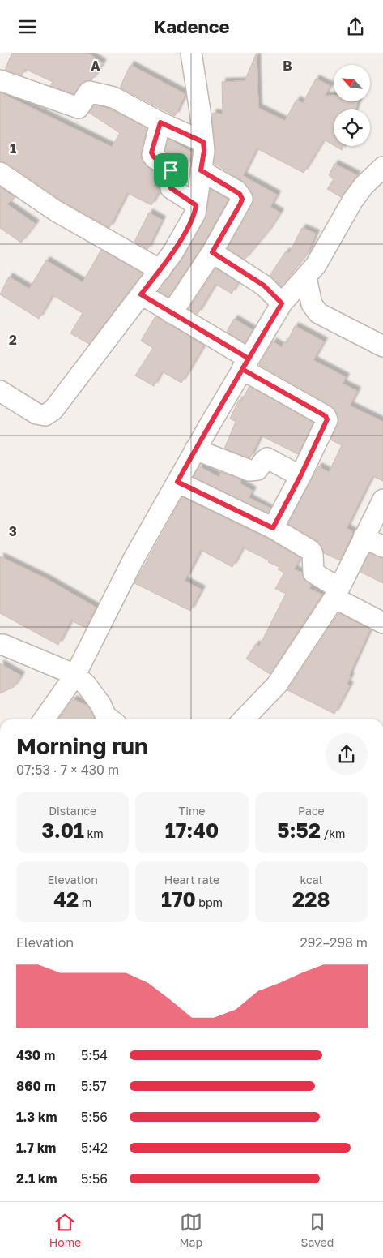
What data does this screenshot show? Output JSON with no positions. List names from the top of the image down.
{
  "north": "top left",
  "page": {
    "header": "Kadence",
    "heading": ["Morning run", "07:53 · 7 × 430 m"],
    "stats": [
      ["Distance", "3.01 km"],
      ["Time", "17:40"],
      ["Pace", "5:52 /km"],
      ["Elevation", "42 m"],
      ["Heart rate", "170 bpm"],
      ["kcal", "228"]
    ],
    "chart": ["Elevation", "292–298 m"],
    "list": [
      {
        "name": "430 m",
        "note": "5:54"
      },
      {
        "name": "860 m",
        "note": "5:57"
      },
      {
        "name": "1.3 km",
        "note": "5:56"
      },
      {
        "name": "1.7 km",
        "note": "5:42"
      },
      {
        "name": "2.1 km",
        "note": "5:56"
      }
    ],
    "tabs": ["Home", "Map", "Saved"]
  },
  "grid": {
    "columns": ["A", "B"],
    "rows": ["1", "2", "3"]
  }
}
